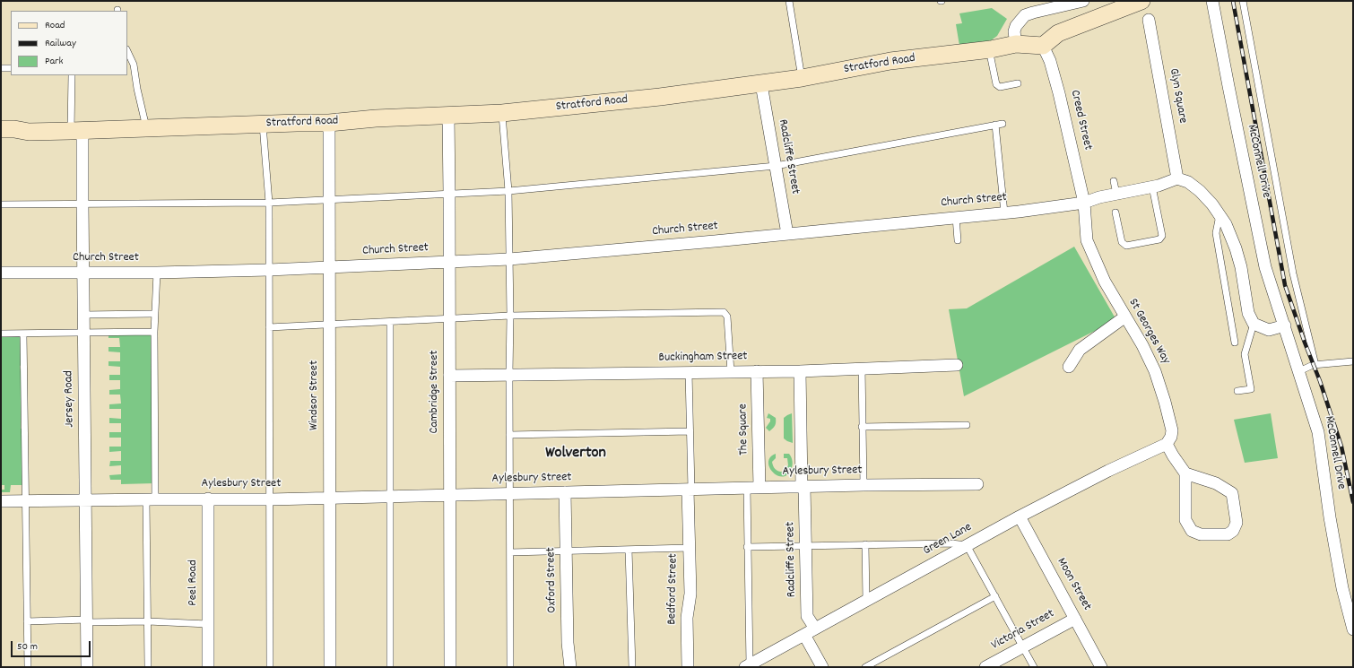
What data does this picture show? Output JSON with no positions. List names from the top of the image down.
{
  "streets": {
    "street": [
      "Stratford Road",
      "Glyn Square",
      "Creed Street",
      "Radcliffe Street",
      "McConnell Drive",
      "Church Street",
      "St Georges Way",
      "Buckingham Street",
      "Cambridge Street",
      "Windsor Street",
      "Jersey Road",
      "The Square",
      "Aylesbury Street",
      "Green Lane",
      "Oxford Street",
      "Peel Road",
      "Moon Street",
      "Bedford Street",
      "Victoria Street"
    ]
  },
  "crossings": [
    ["Stratford Road", "Creed Street"],
    ["Stratford Road", "Radcliffe Street"],
    ["Stratford Road", "Cambridge Street"],
    ["Stratford Road", "Windsor Street"],
    ["Stratford Road", "Jersey Road"],
    ["Glyn Square", "Church Street"],
    ["Creed Street", "Church Street"],
    ["Creed Street", "St Georges Way"],
    ["Radcliffe Street", "Church Street"],
    ["Radcliffe Street", "Buckingham Street"],
    ["Radcliffe Street", "Aylesbury Street"],
    ["Radcliffe Street", "Green Lane"],
    ["Church Street", "St Georges Way"],
    ["Church Street", "Cambridge Street"],
    ["Church Street", "Windsor Street"],
    ["Church Street", "Jersey Road"],
    ["St Georges Way", "Green Lane"],
    ["Buckingham Street", "Cambridge Street"],
    ["Buckingham Street", "The Square"],
    ["Cambridge Street", "Aylesbury Street"],
    ["Windsor Street", "Aylesbury Street"],
    ["Jersey Road", "Aylesbury Street"],
    ["The Square", "Aylesbury Street"],
    ["Aylesbury Street", "Oxford Street"],
    ["Aylesbury Street", "Peel Road"],
    ["Aylesbury Street", "Bedford Street"],
    ["Green Lane", "Moon Street"],
    ["Moon Street", "Victoria Street"]
  ],
  "districts": ["Wolverton"],
  "legend": ["Road", "Railway", "Park"],
  "scale_bar": "50 m"
}
